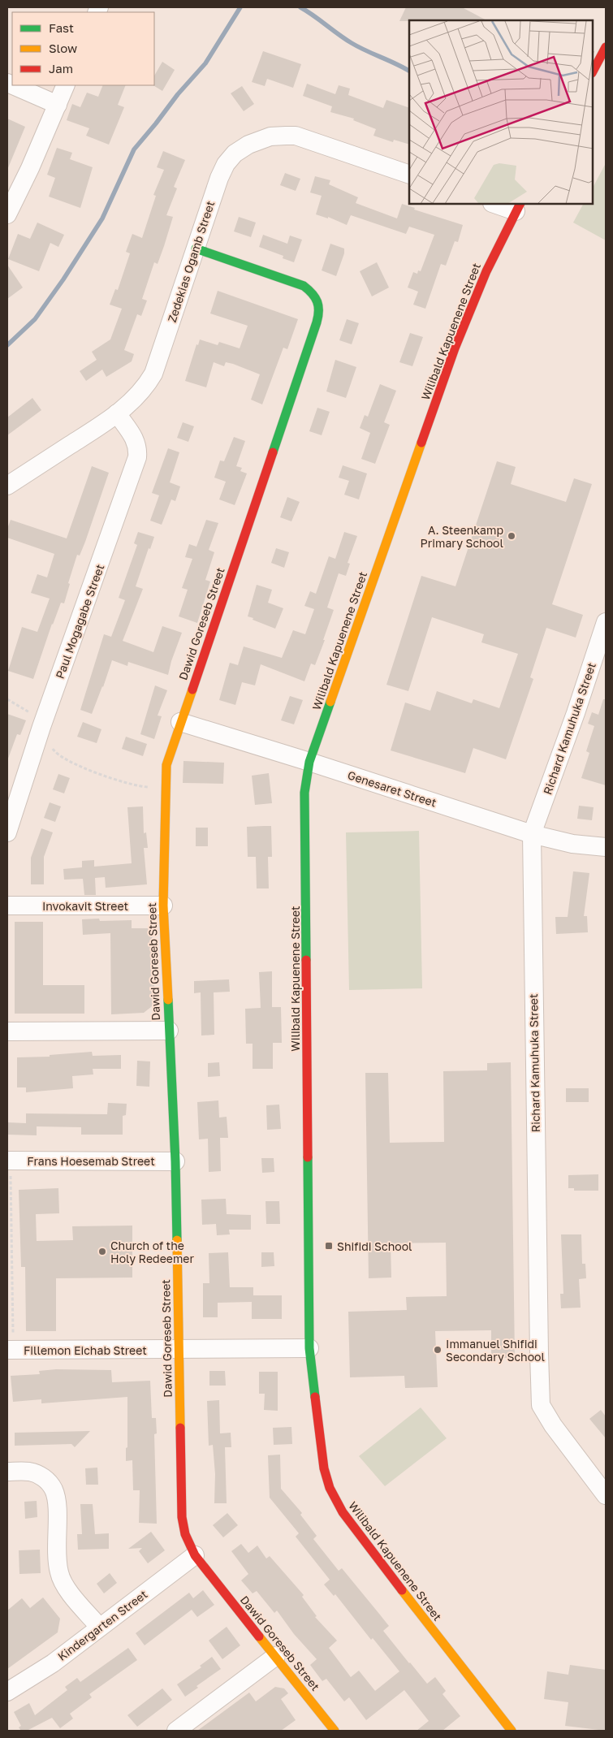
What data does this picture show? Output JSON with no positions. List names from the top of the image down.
{
  "streets": {
    "street": [
      "Zedekias Ogamb Street",
      "Wilibald Kapuenene Street",
      "Paul Mogagabe Street",
      "Dawid Goreseb Street",
      "Richard Kamuhuka Street",
      "Genesaret Street",
      "Invokavit Street",
      "Frans Hoesemab Street",
      "Fillemon Eichab Street",
      "Kindergarten Street"
    ]
  },
  "crossings": [
    ["Zedekias Ogamb Street", "Paul Mogagabe Street"],
    ["Zedekias Ogamb Street", "Dawid Goreseb Street"],
    ["Wilibald Kapuenene Street", "Genesaret Street"],
    ["Wilibald Kapuenene Street", "Fillemon Eichab Street"],
    ["Dawid Goreseb Street", "Genesaret Street"],
    ["Dawid Goreseb Street", "Invokavit Street"],
    ["Dawid Goreseb Street", "Frans Hoesemab Street"],
    ["Dawid Goreseb Street", "Fillemon Eichab Street"],
    ["Dawid Goreseb Street", "Kindergarten Street"],
    ["Richard Kamuhuka Street", "Genesaret Street"]
  ],
  "places": {
    "other": ["A. Steenkamp Primary School", "Church of the Holy Redeemer", "Immanuel Shifidi Secondary School"],
    "transit": ["Shifidi School"]
  },
  "legend": ["Fast", "Slow", "Jam"]
}
